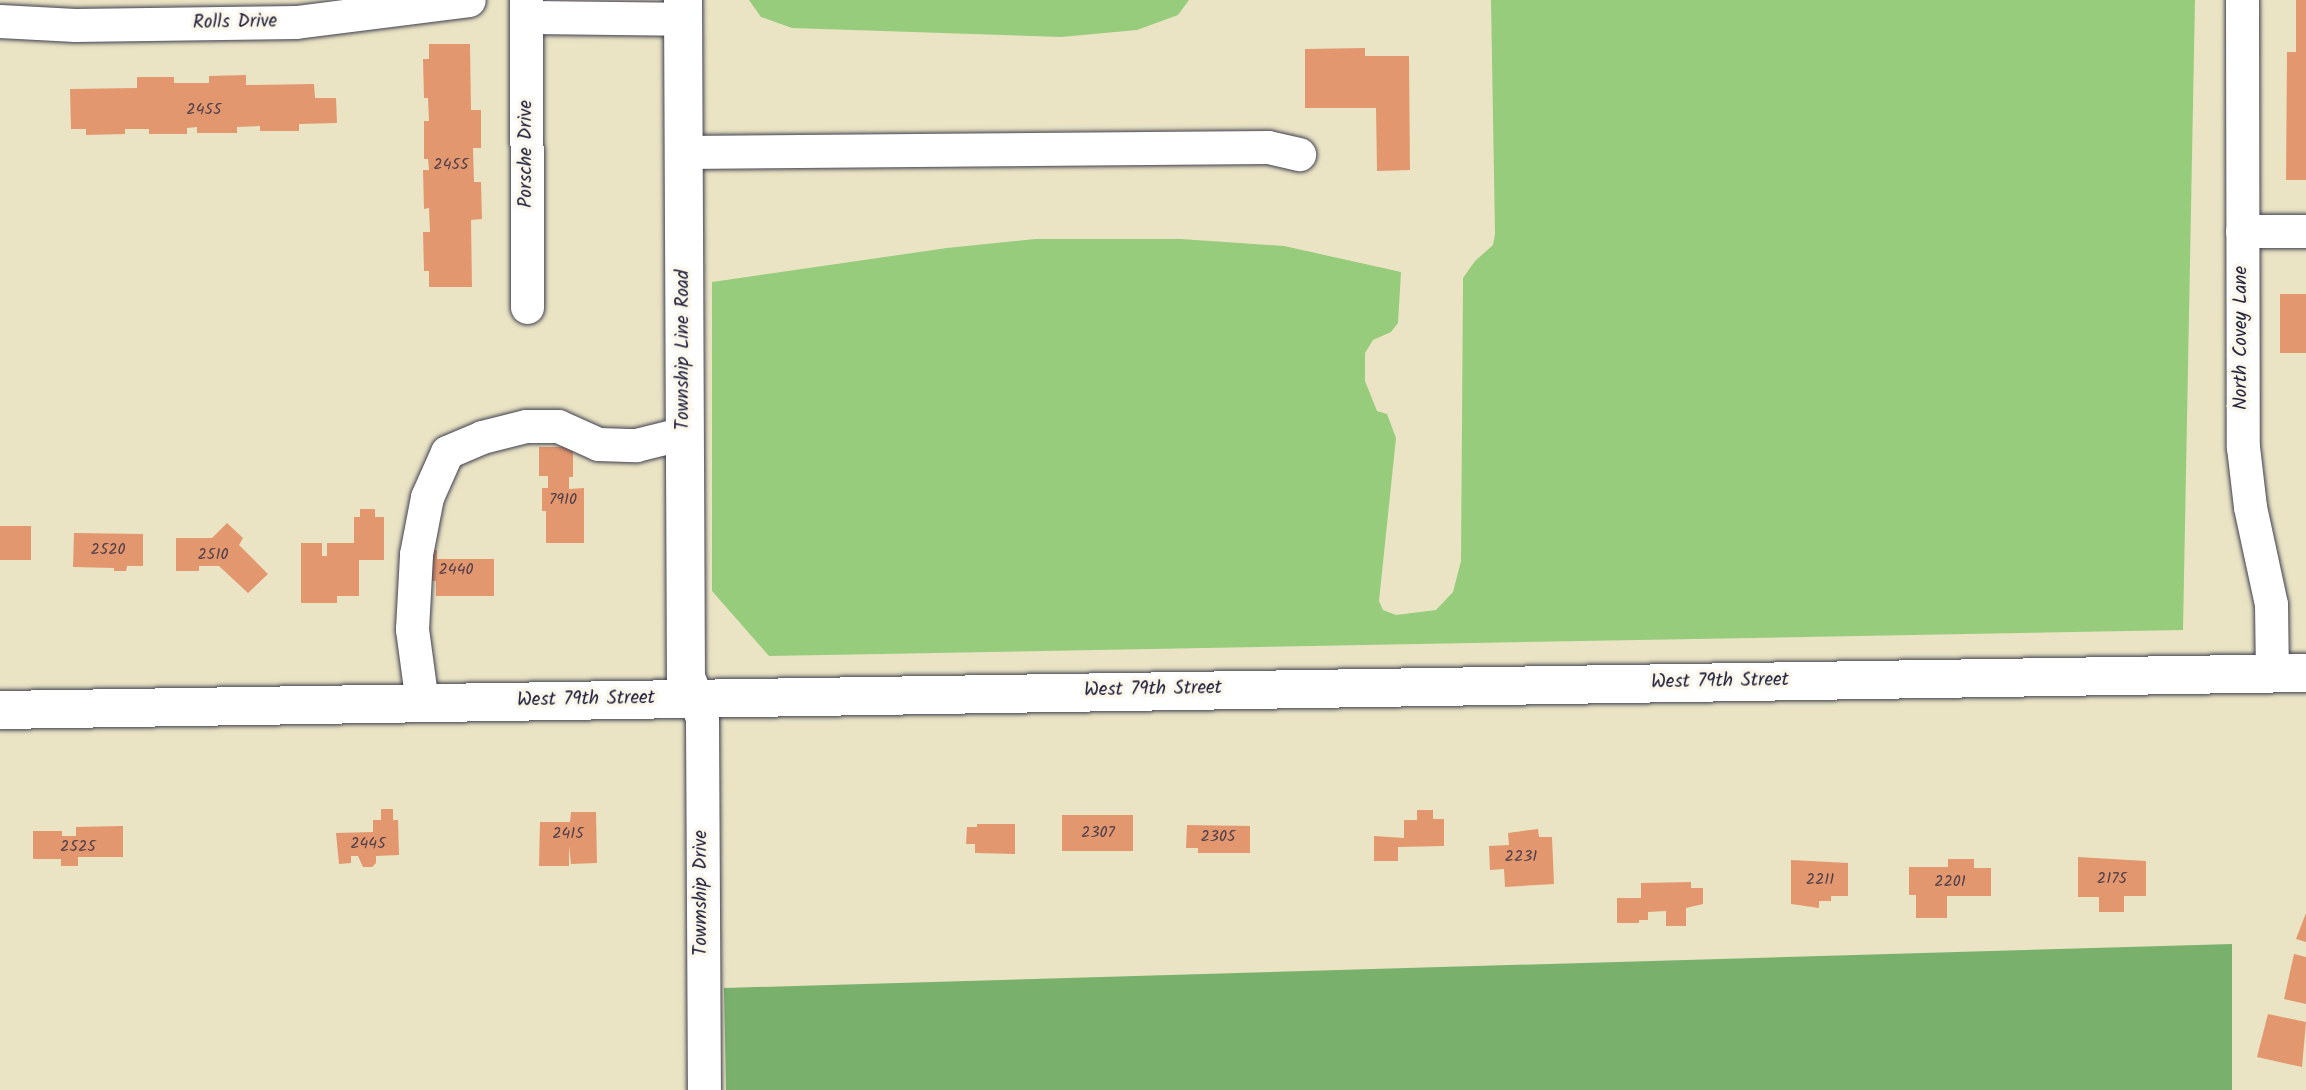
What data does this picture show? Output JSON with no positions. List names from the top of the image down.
{
  "streets": {
    "main road": ["Township Line Road", "West 79th Street"],
    "street": [
      "Rolls Drive",
      "Porsche Drive",
      "North Covey Lane",
      "Towmship Drive"
    ]
  },
  "crossings": [
    ["North Covey Lane", "West 79th Street"],
    ["Township Line Road", "West 79th Street"],
    ["Township Line Road", "Towmship Drive"],
    ["West 79th Street", "Towmship Drive"]
  ],
  "house_numbers": [
    "2455",
    "2455",
    "7910",
    "2520",
    "2510",
    "2440",
    "2307",
    "2415",
    "2305",
    "2445",
    "2525",
    "2231",
    "2175",
    "2211",
    "2201"
  ]
}
